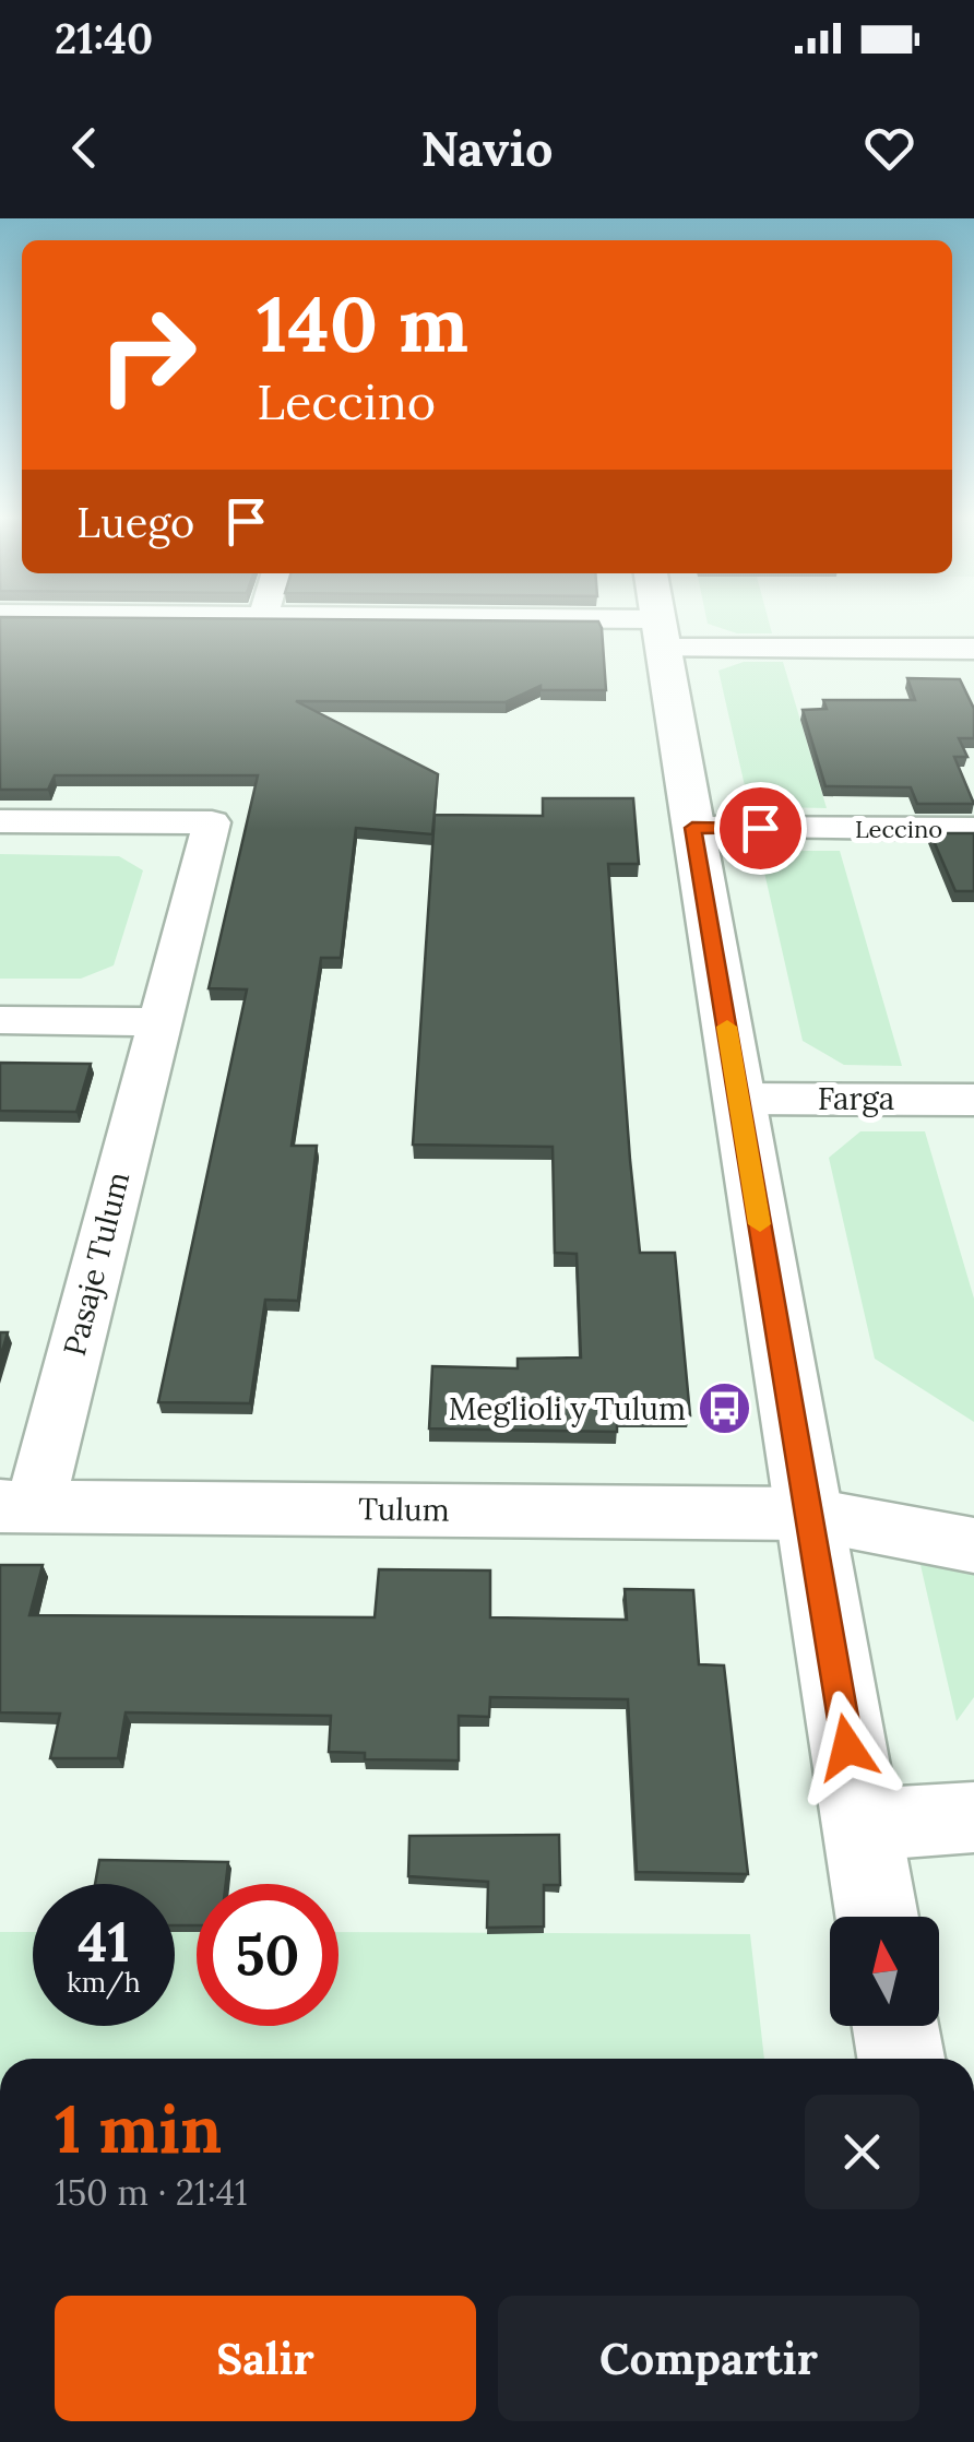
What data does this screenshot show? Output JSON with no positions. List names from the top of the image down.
{
  "streets": {
    "street": [
      "Leccino",
      "Farga",
      "Pasaje Tulum",
      "Tulum"
    ]
  },
  "crossings": [
    ["Pasaje Tulum", "Tulum"]
  ],
  "places": {
    "bus stop": ["Meglioli y Tulum"]
  },
  "north": "top",
  "page": {
    "status": "21:40",
    "header": "Navio",
    "turn": ["140 m", "Leccino"],
    "then": "Luego",
    "speed": "41 km/h",
    "limit": "50",
    "heading": ["1 min", "150 m · 21:41"],
    "buttons": ["Salir", "Compartir"]
  }
}
